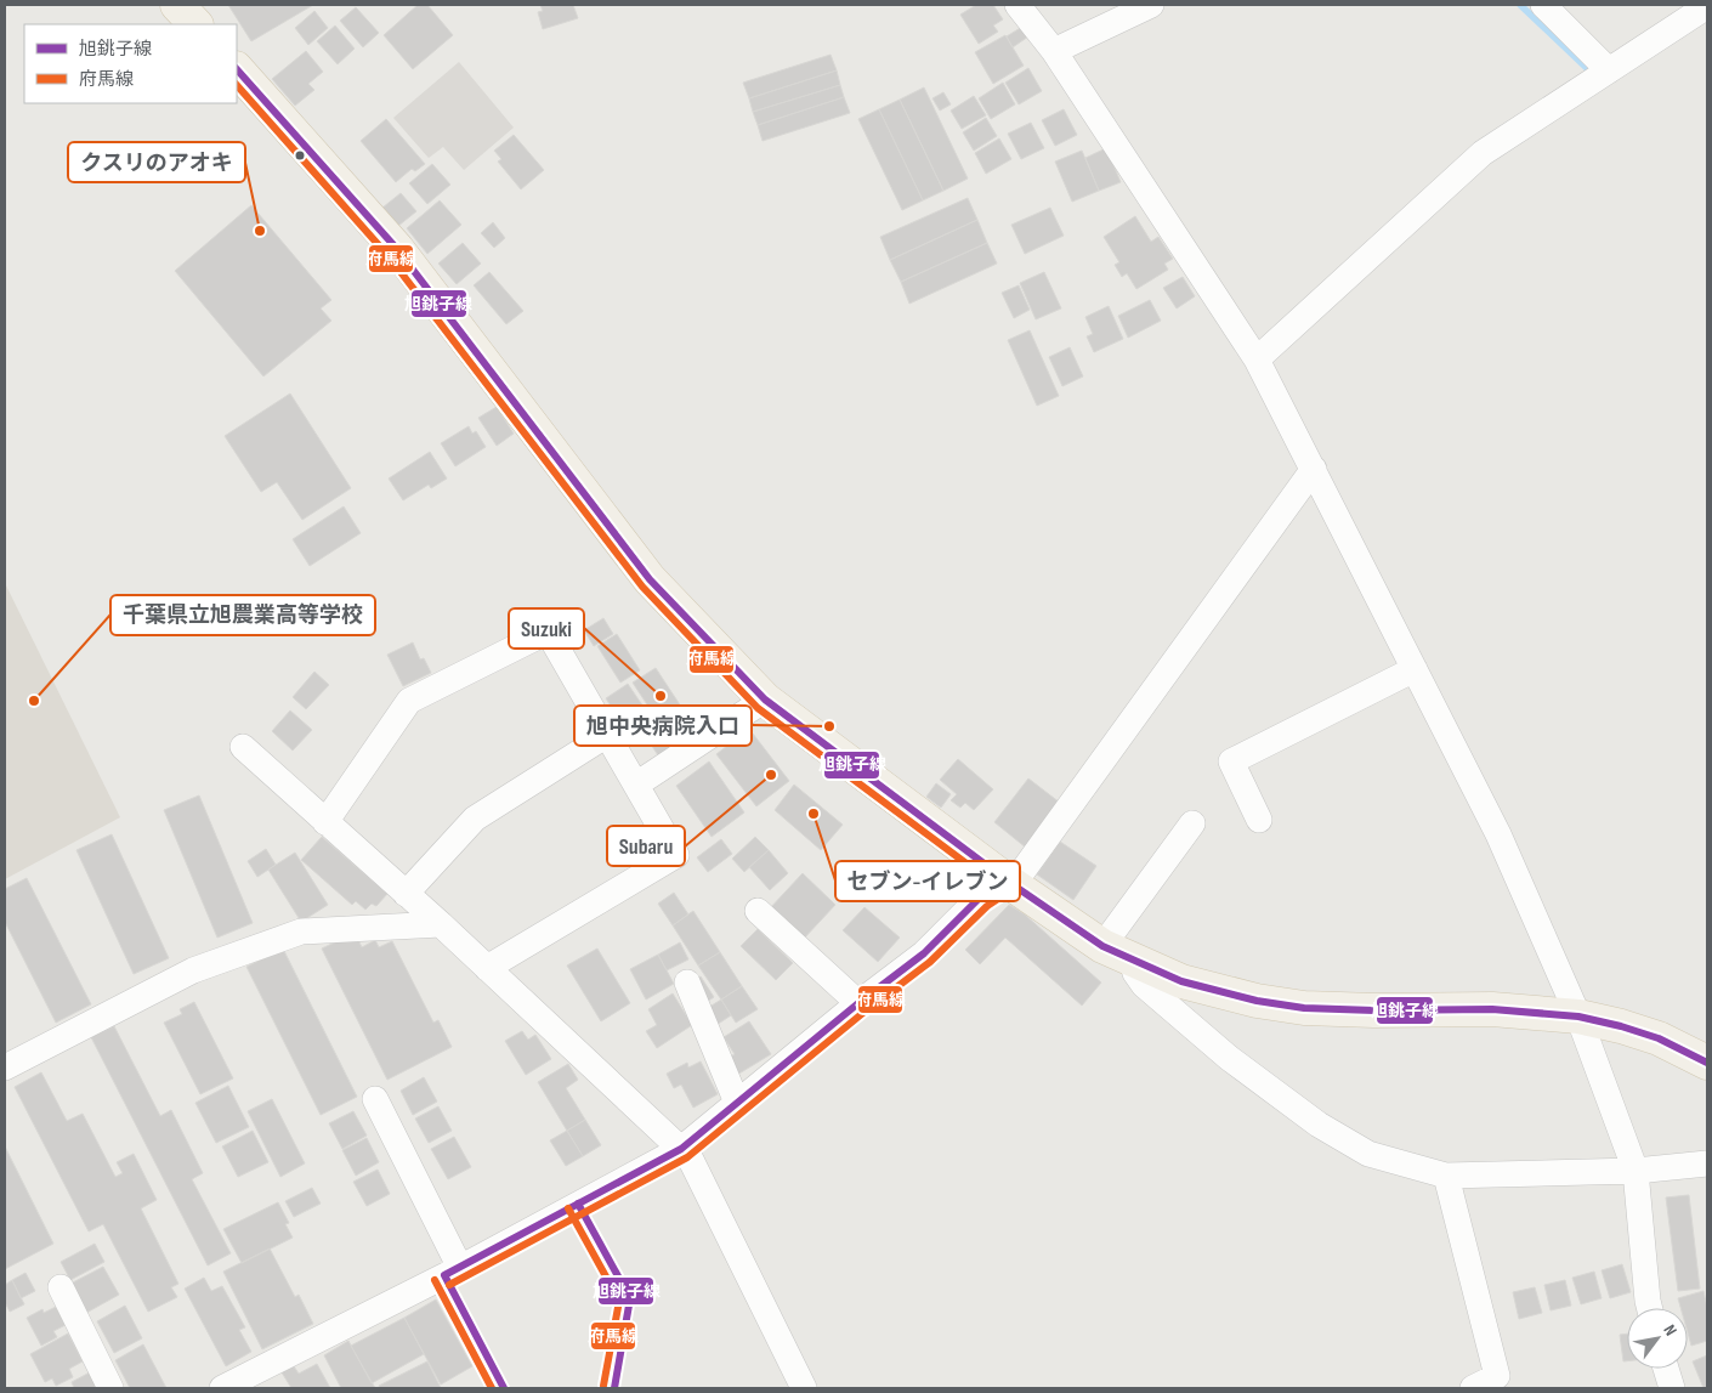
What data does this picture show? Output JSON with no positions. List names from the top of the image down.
{
  "places": [
    "クスリのアオキ",
    "Suzuki",
    "千葉県立旭農業高等学校",
    "旭中央病院入口",
    "Subaru",
    "セブン-イレブン"
  ],
  "lines": ["transit line 旭銚子線", "transit line 府馬線"],
  "legend": ["旭銚子線", "府馬線"],
  "north": "top right"
}
